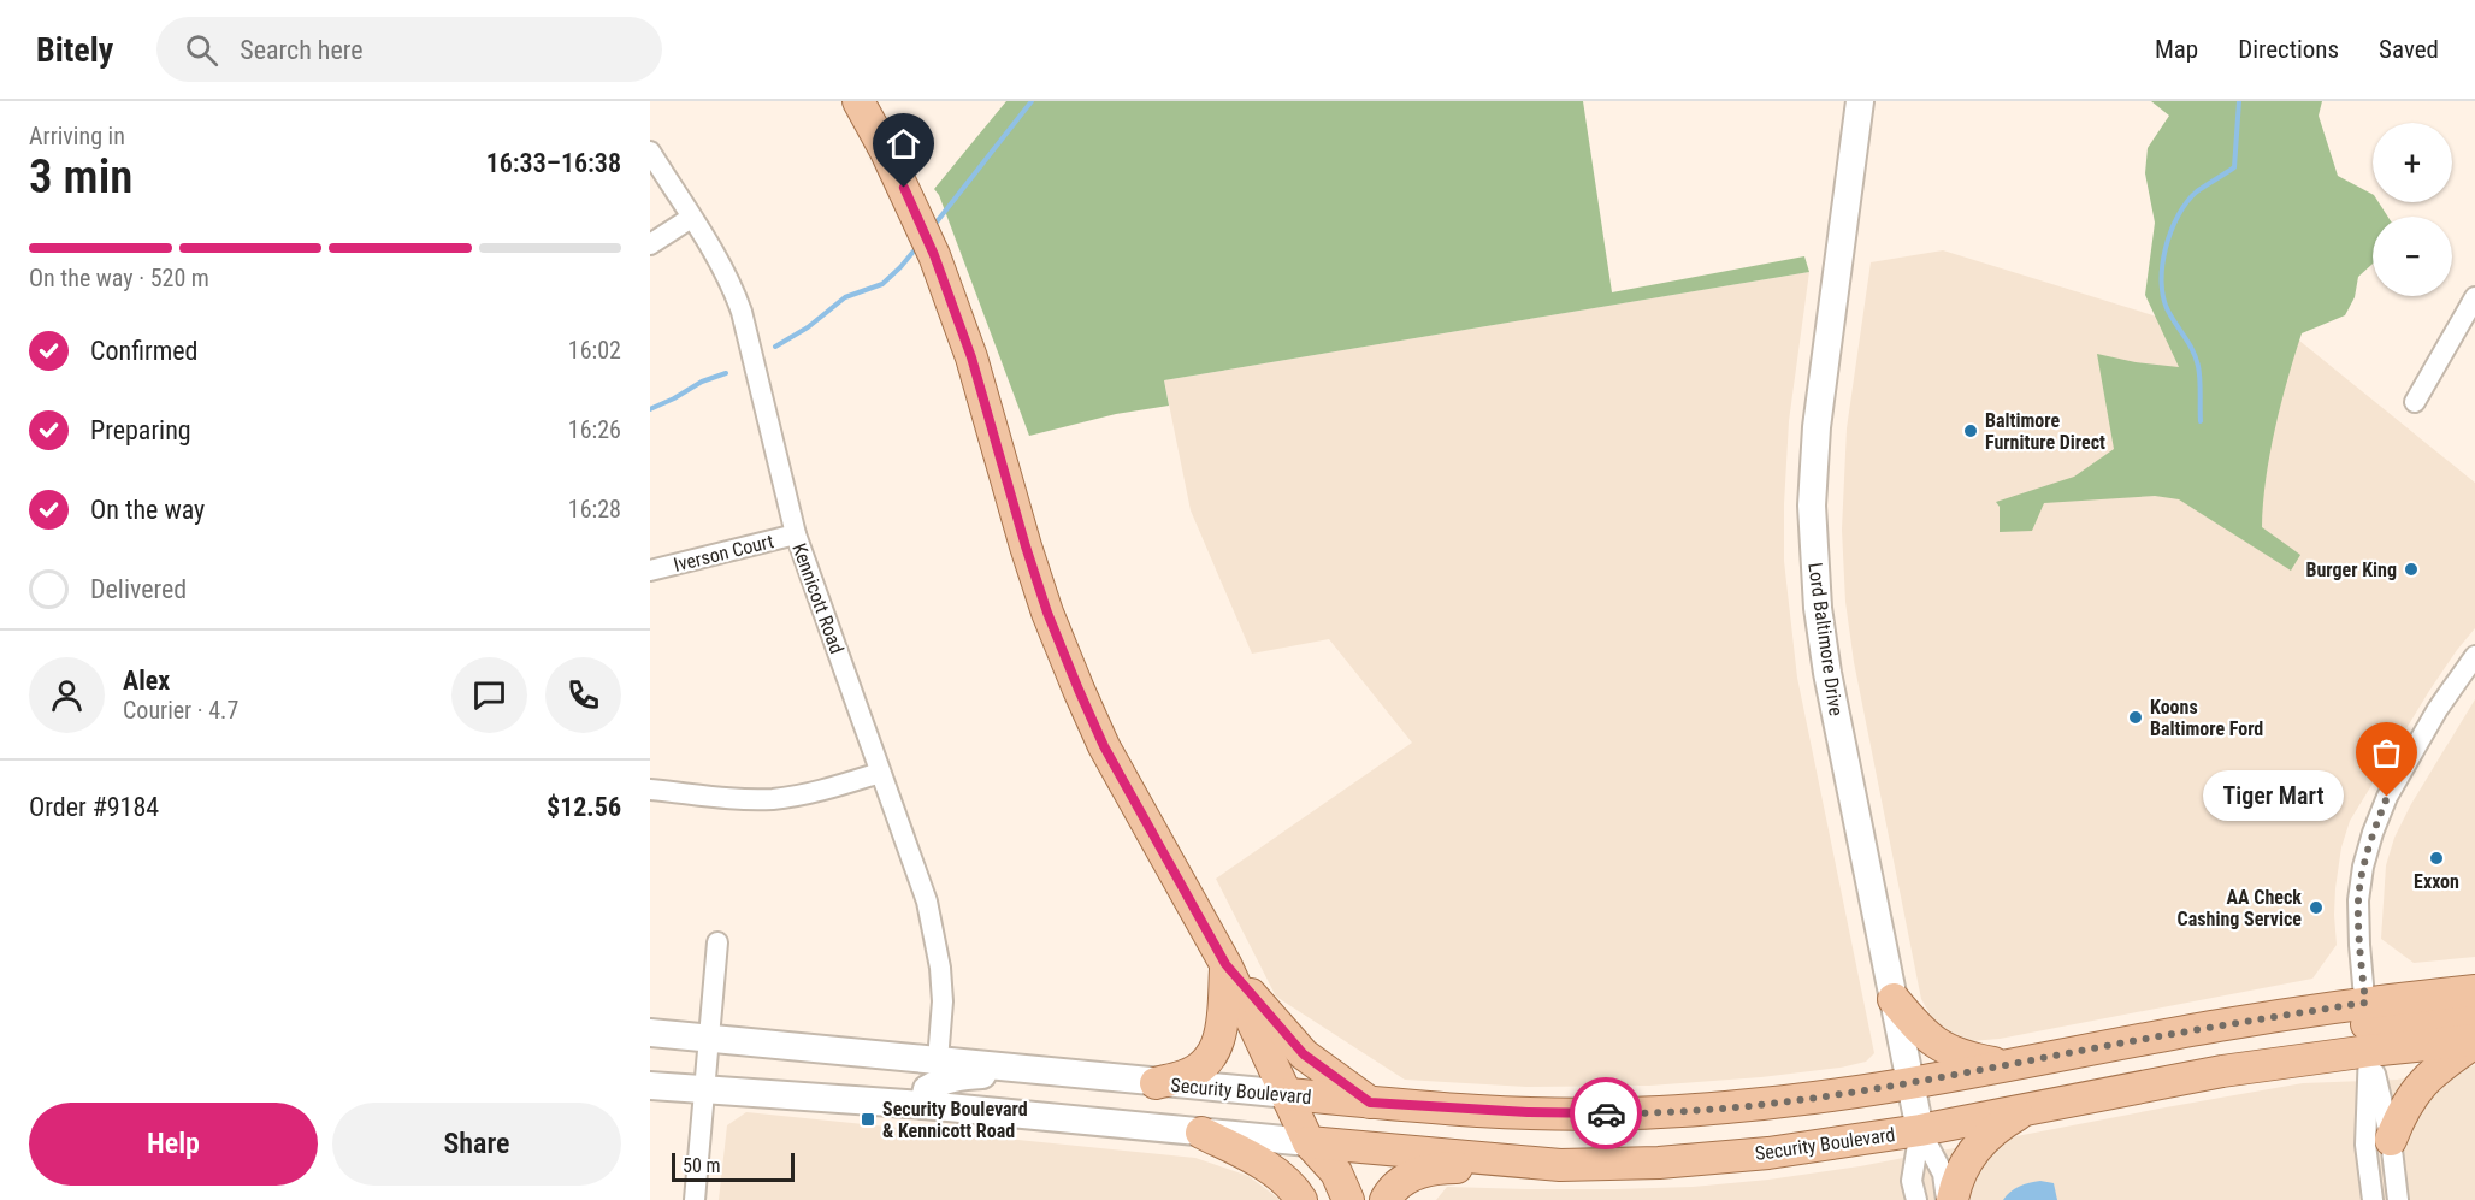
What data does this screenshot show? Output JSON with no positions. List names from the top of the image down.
{
  "streets": {
    "main road": ["Security Boulevard"],
    "street": ["Iverson Court", "Kennicott Road", "Lord Baltimore Drive"]
  },
  "crossings": [
    ["Iverson Court", "Kennicott Road"],
    ["Kennicott Road", "Security Boulevard"],
    ["Lord Baltimore Drive", "Security Boulevard"]
  ],
  "places": {
    "other": [
      "Baltimore Furniture Direct",
      "Burger King",
      "Koons Baltimore Ford",
      "Tiger Mart",
      "Exxon",
      "AA Check Cashing Service"
    ],
    "transit": ["Security Boulevard & Kennicott Road"]
  },
  "scale_bar": "50 m",
  "page": {
    "header": "Bitely",
    "search": "Search here",
    "nav": ["Map", "Directions", "Saved"],
    "heading": ["3 min", "Arriving in", "16:33–16:38"],
    "panel": [
      "Alex",
      "Courier · 4.7",
      "Order #9184",
      "$12.56"
    ],
    "map_buttons": ["+", "−"],
    "bar": "On the way · 520 m",
    "list": [
      ["Confirmed", "16:02"],
      ["Preparing", "16:26"],
      ["On the way", "16:28"],
      "Delivered"
    ],
    "bubble": "Tiger Mart",
    "buttons": ["Help", "Share"],
    "scale": "50 m"
  }
}
